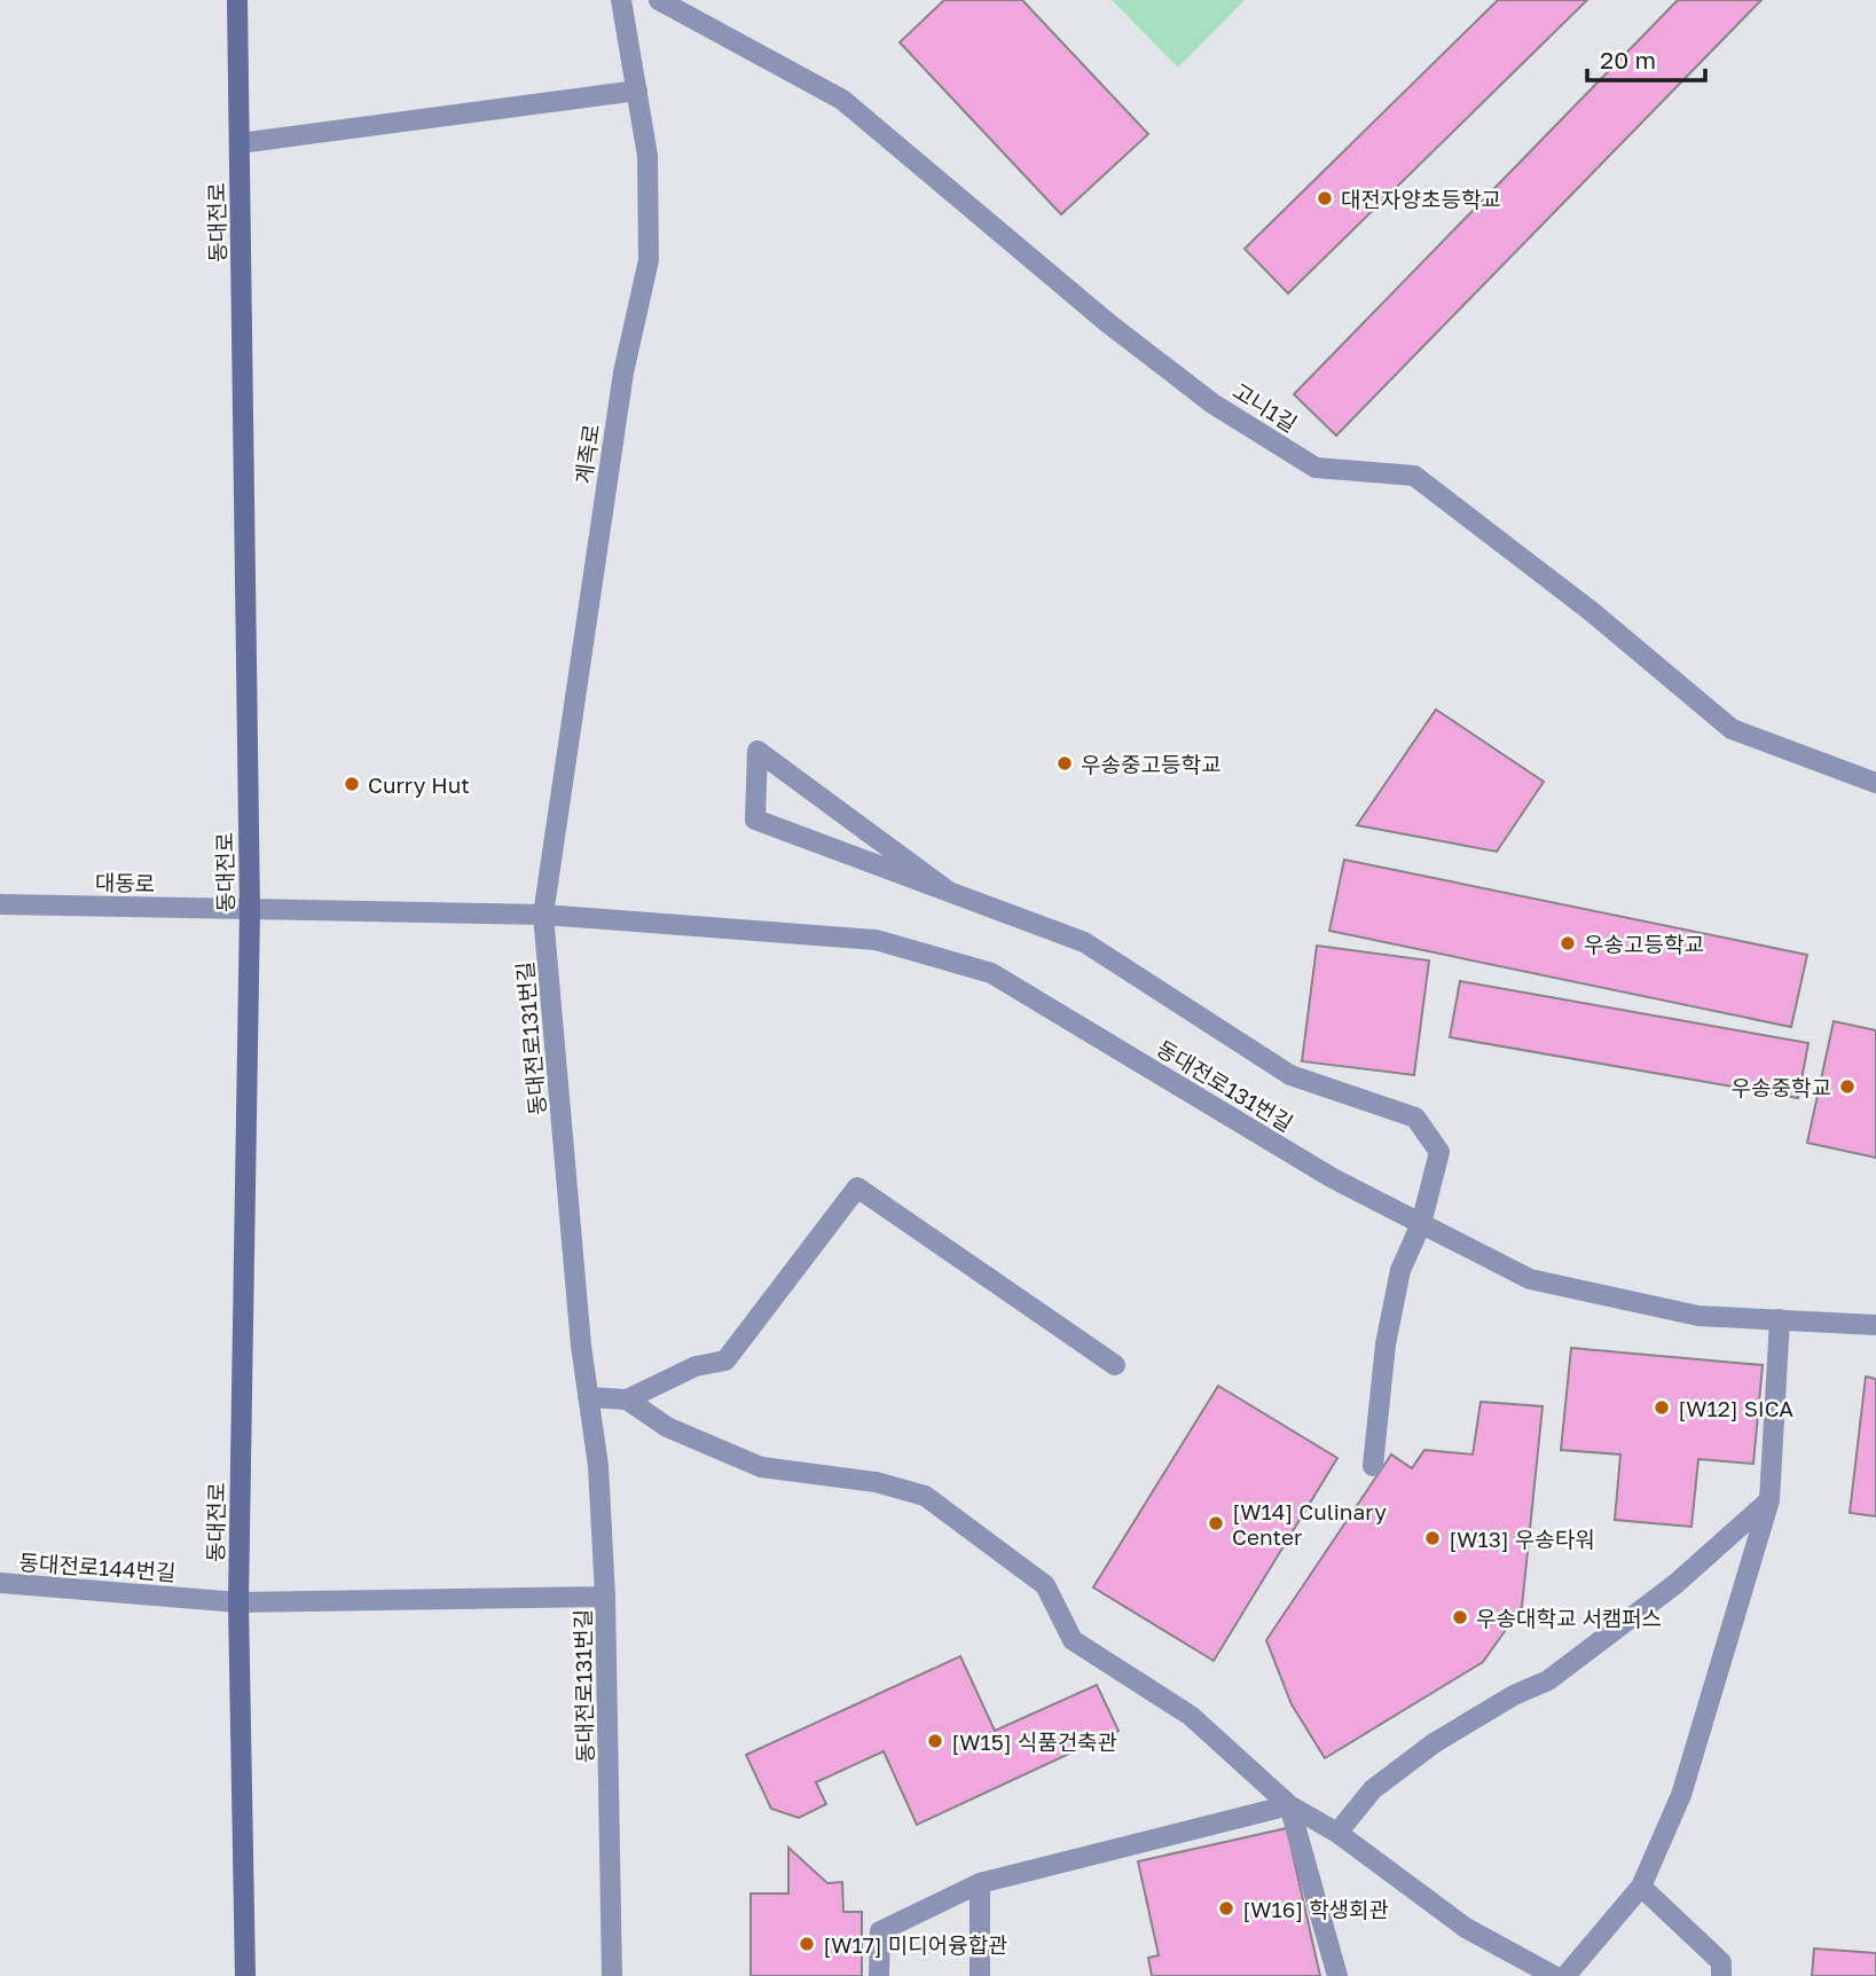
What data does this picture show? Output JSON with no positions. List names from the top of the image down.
{
  "streets": {
    "main road": ["동대전로"],
    "street": [
      "고니1길",
      "계족로",
      "대동로",
      "동대전로131번길",
      "동대전로144번길"
    ]
  },
  "crossings": [
    ["동대전로", "대동로"],
    ["동대전로", "동대전로131번길"],
    ["동대전로", "동대전로144번길"],
    ["계족로", "동대전로131번길"],
    ["대동로", "동대전로131번길"]
  ],
  "places": [
    "대전자양초등학교",
    "우송중고등학교",
    "Curry Hut",
    "우송고등학교",
    "우송중학교",
    "[W12] SICA",
    "[W14] Culinary Center",
    "[W13] 우송타워",
    "우송대학교 서캠퍼스",
    "[W15] 식품건축관",
    "[W16] 학생회관",
    "[W17] 미디어융합관"
  ],
  "scale_bar": "20 m"
}
